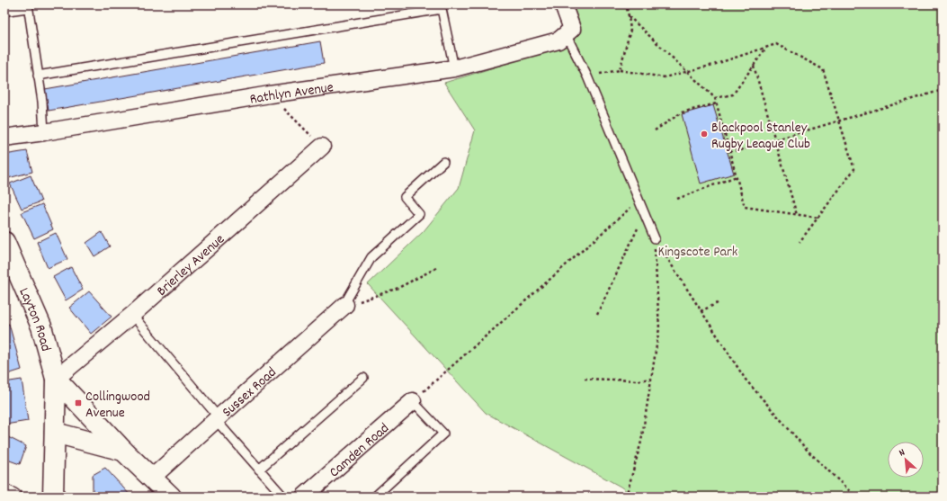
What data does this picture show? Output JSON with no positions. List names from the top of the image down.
{
  "streets": {
    "street": [
      "Rathlyn Avenue",
      "Brierley Avenue",
      "Layton Road",
      "Sussex Road",
      "Camden Road"
    ]
  },
  "crossings": [
    ["Brierley Avenue", "Layton Road"],
    ["Layton Road", "Sussex Road"]
  ],
  "parks": ["Kingscote Park"],
  "places": {
    "other": ["Blackpool Stanley Rugby League Club"],
    "transit": ["Collingwood Avenue"]
  },
  "north": "top left"
}
